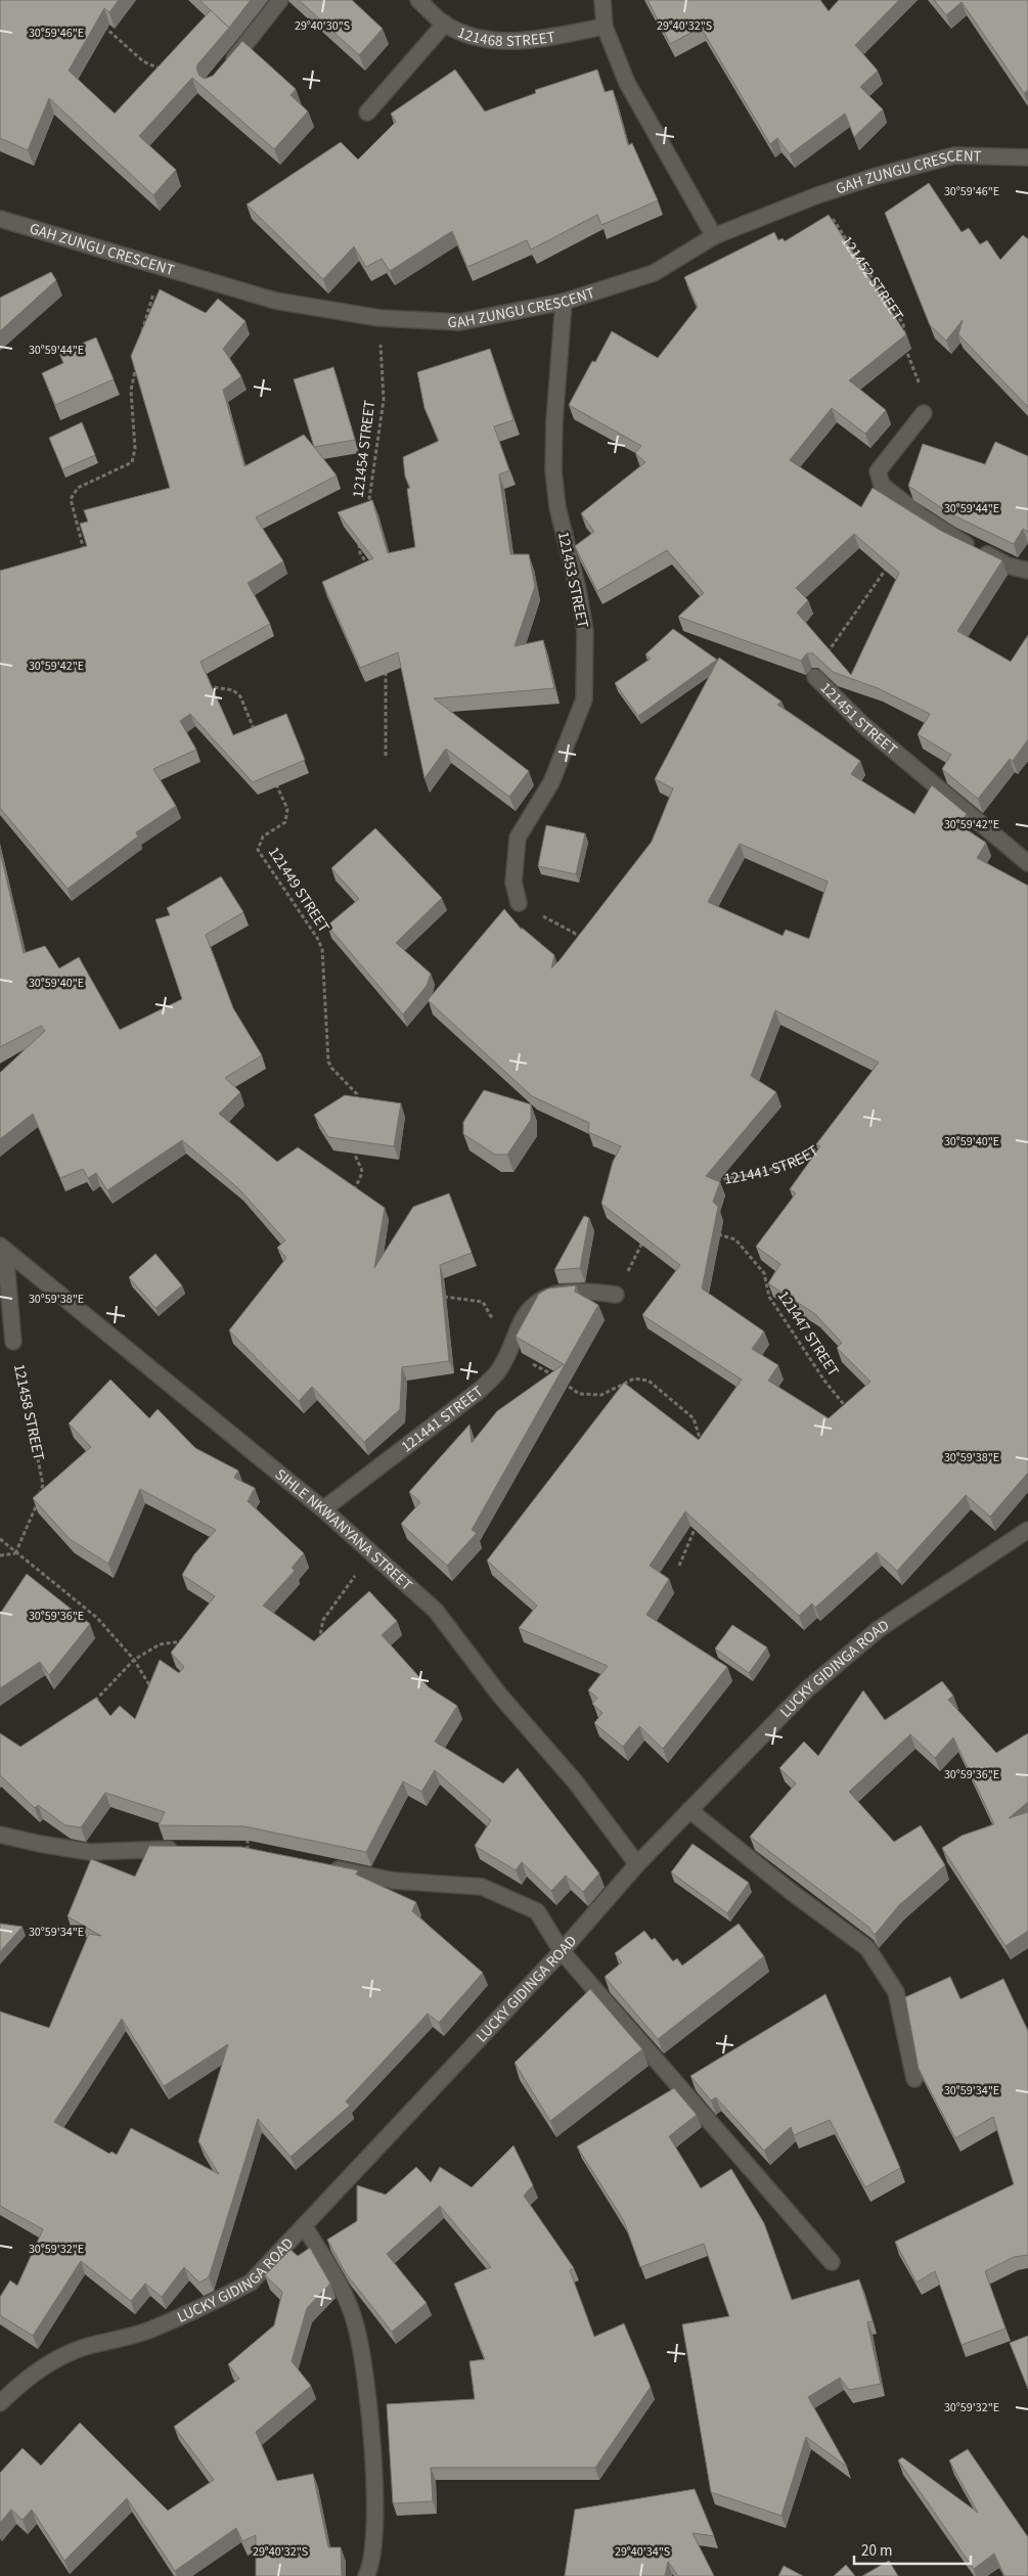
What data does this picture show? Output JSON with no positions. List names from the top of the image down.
{
  "streets": {
    "street": [
      "121468 STREET",
      "GAH ZUNGU CRESCENT",
      "121453 STREET",
      "121451 STREET",
      "121441 STREET",
      "SIHLE NKWANYANA STREET",
      "LUCKY GIDINGA ROAD"
    ],
    "path": [
      "121452 STREET",
      "121454 STREET",
      "121449 STREET",
      "121447 STREET",
      "121458 STREET"
    ]
  },
  "crossings": [
    ["GAH ZUNGU CRESCENT", "121452 STREET"],
    ["GAH ZUNGU CRESCENT", "121454 STREET"],
    ["GAH ZUNGU CRESCENT", "121453 STREET"],
    ["121441 STREET", "SIHLE NKWANYANA STREET"],
    ["SIHLE NKWANYANA STREET", "LUCKY GIDINGA ROAD"]
  ],
  "scale_bar": "20 m",
  "coordinates": [
    "29°40'30\"S",
    "29°40'32\"S",
    "30°59'46\"E",
    "30°59'44\"E",
    "30°59'42\"E",
    "30°59'40\"E",
    "30°59'38\"E",
    "30°59'36\"E",
    "30°59'34\"E",
    "30°59'32\"E",
    "29°40'34\"S"
  ]
}
